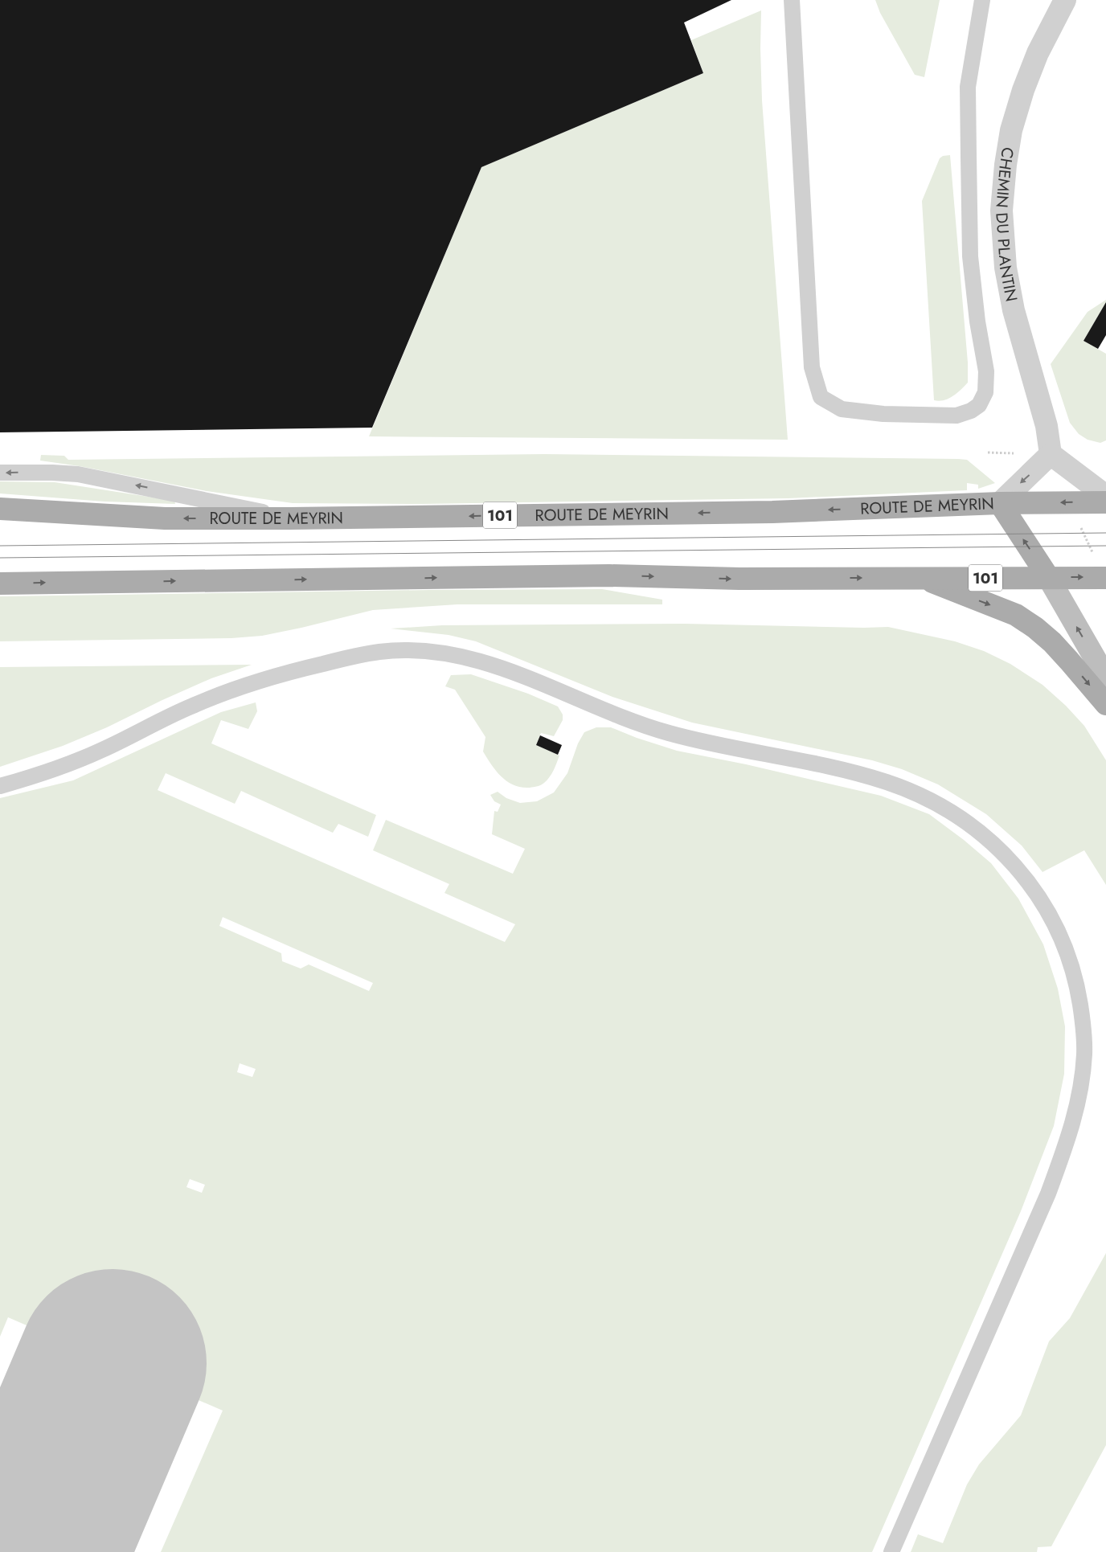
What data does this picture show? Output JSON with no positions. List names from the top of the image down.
{
  "streets": {
    "main road": ["ROUTE DE MEYRIN", "101"],
    "street": ["CHEMIN DU PLANTIN"]
  }
}
